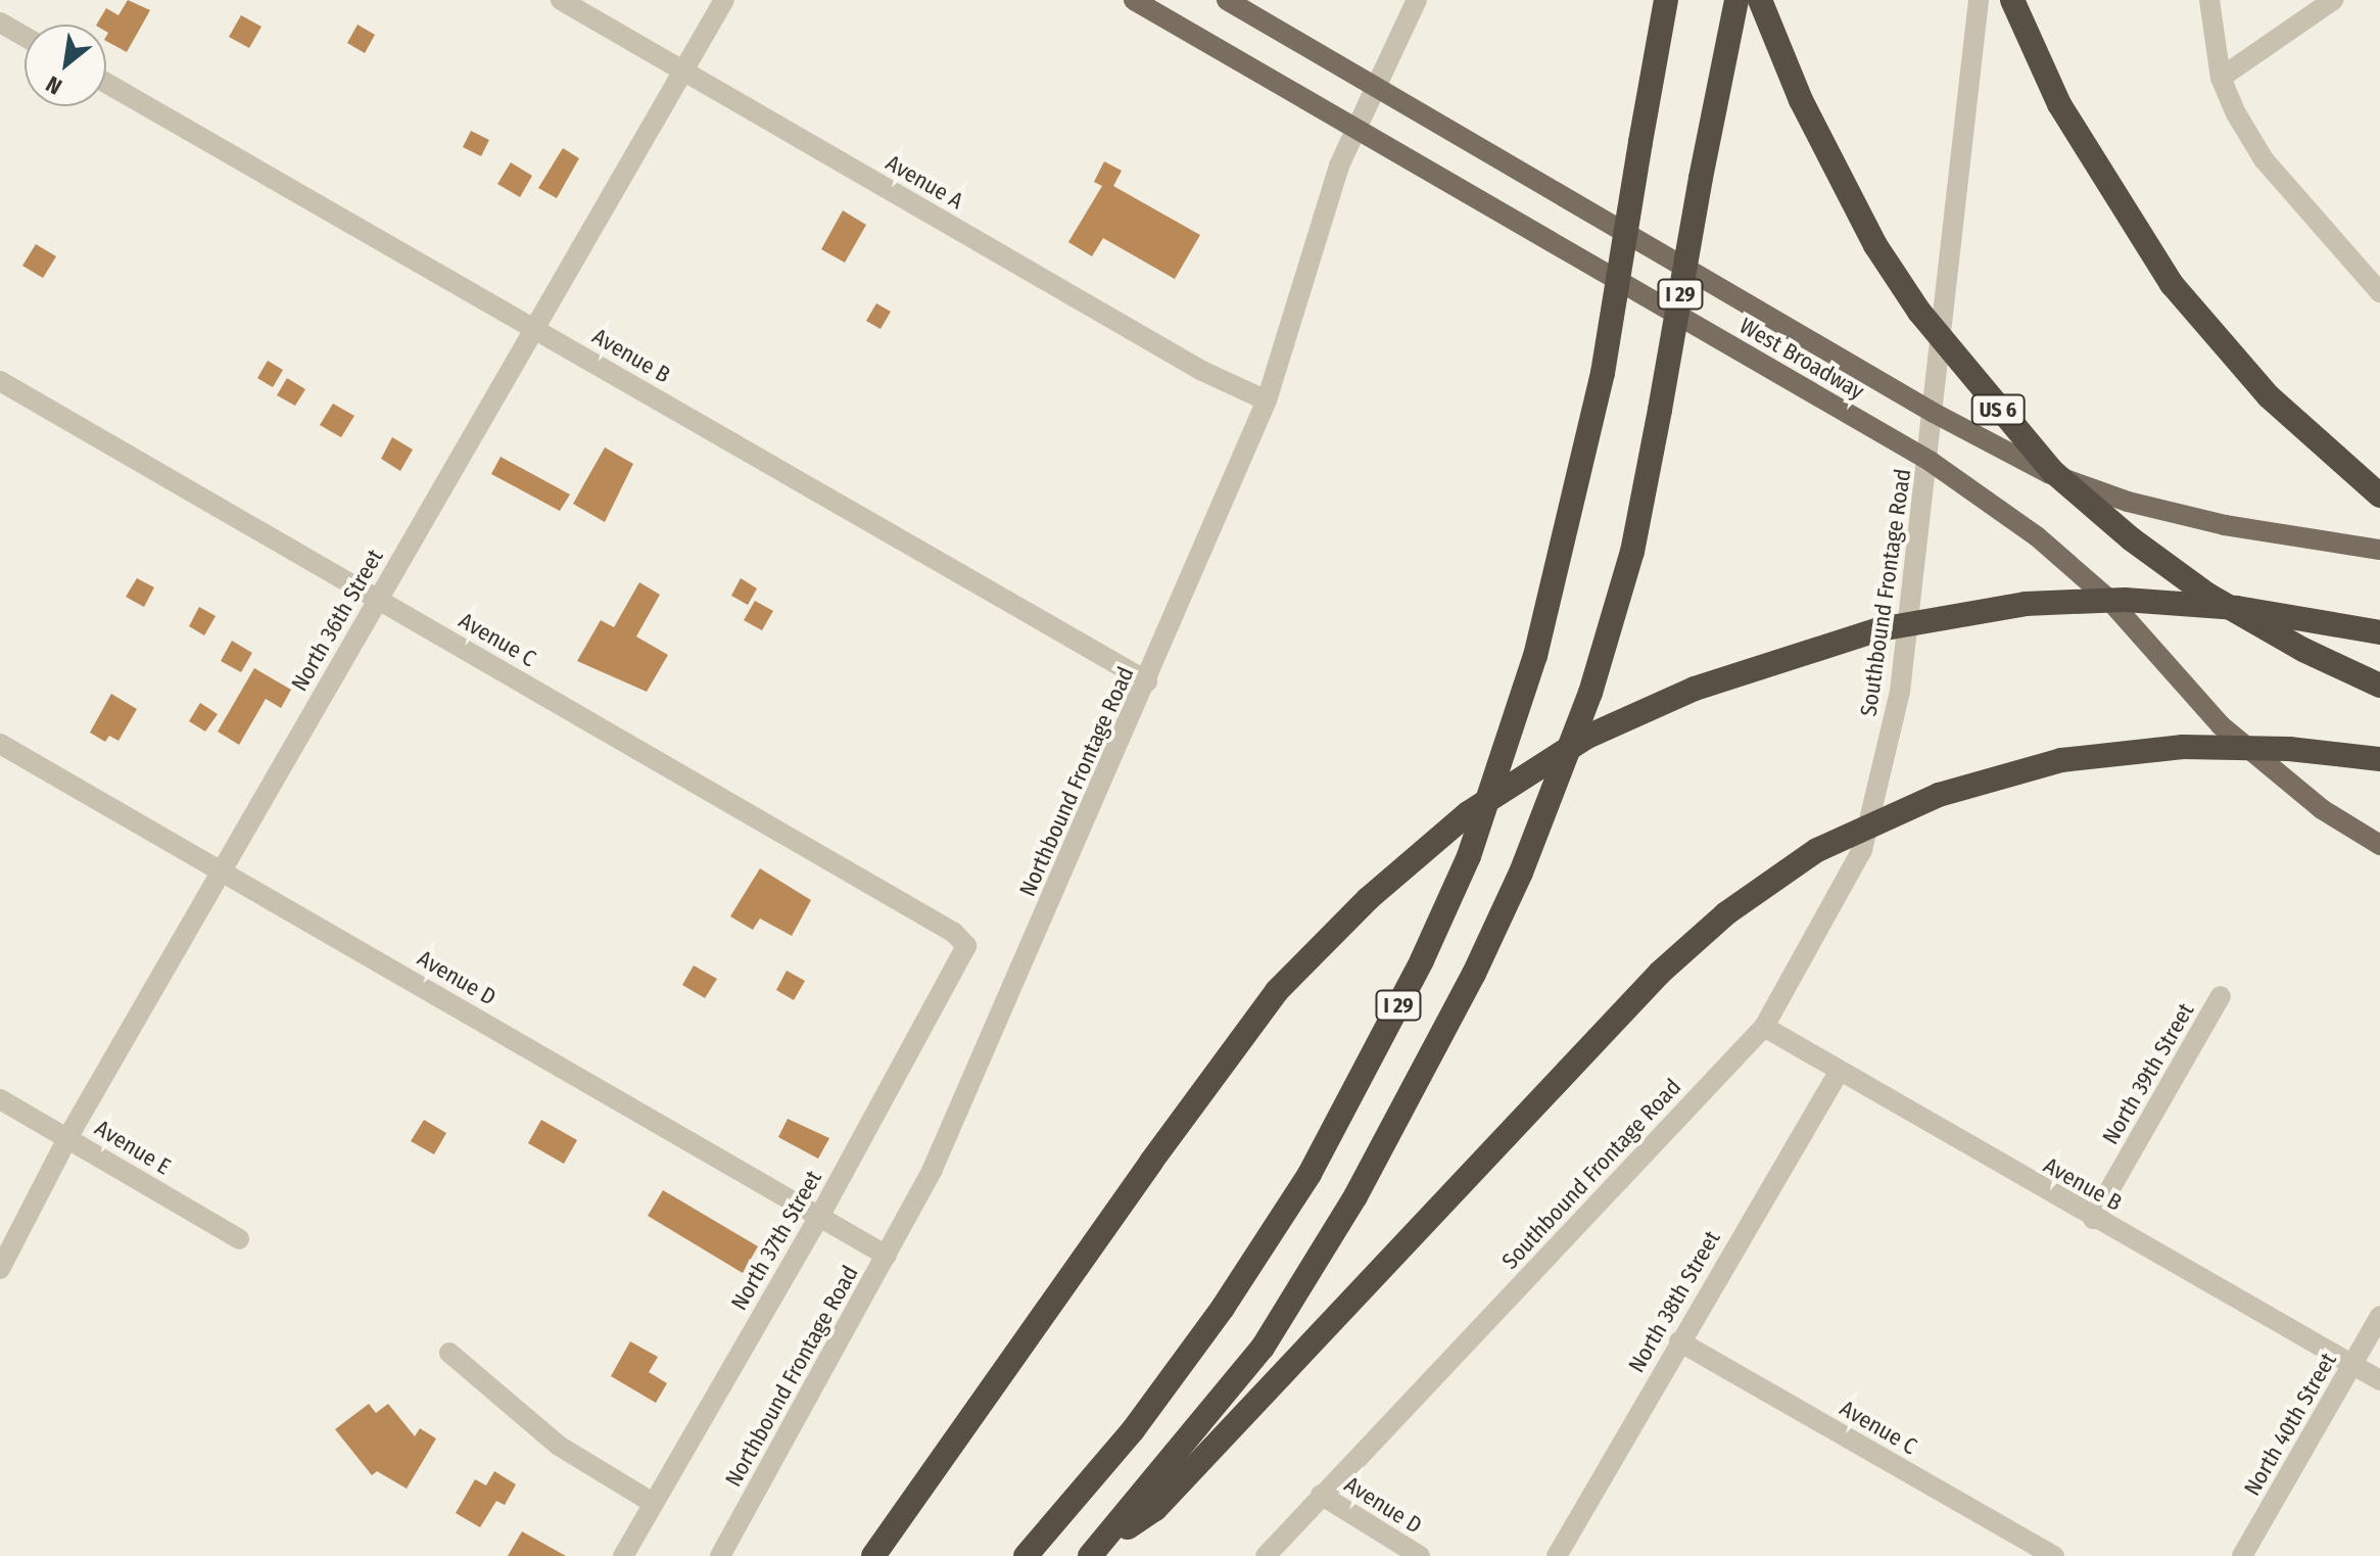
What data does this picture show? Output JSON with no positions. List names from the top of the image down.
{
  "streets": {
    "highway": ["I 29", "US 6"],
    "main road": ["West Broadway"],
    "street": [
      "Avenue A",
      "Avenue B",
      "Southbound Frontage Road",
      "North 36th Street",
      "Avenue C",
      "Northbound Frontage Road",
      "Avenue D",
      "North 39th Street",
      "Avenue E",
      "North 37th Street",
      "North 38th Street",
      "North 40th Street"
    ]
  },
  "crossings": [
    ["Avenue A", "North 36th Street"],
    ["Avenue A", "Northbound Frontage Road"],
    ["Avenue B", "Southbound Frontage Road"],
    ["Avenue B", "North 36th Street"],
    ["Avenue B", "Northbound Frontage Road"],
    ["Avenue B", "North 39th Street"],
    ["Avenue B", "North 38th Street"],
    ["Avenue B", "North 40th Street"],
    ["West Broadway", "Southbound Frontage Road"],
    ["West Broadway", "Northbound Frontage Road"],
    ["Southbound Frontage Road", "Avenue D"],
    ["North 36th Street", "Avenue C"],
    ["North 36th Street", "Avenue D"],
    ["North 36th Street", "Avenue E"],
    ["Avenue C", "North 37th Street"],
    ["Avenue C", "North 38th Street"],
    ["Northbound Frontage Road", "Avenue D"],
    ["Avenue D", "North 37th Street"]
  ],
  "north": "bottom left"
}
